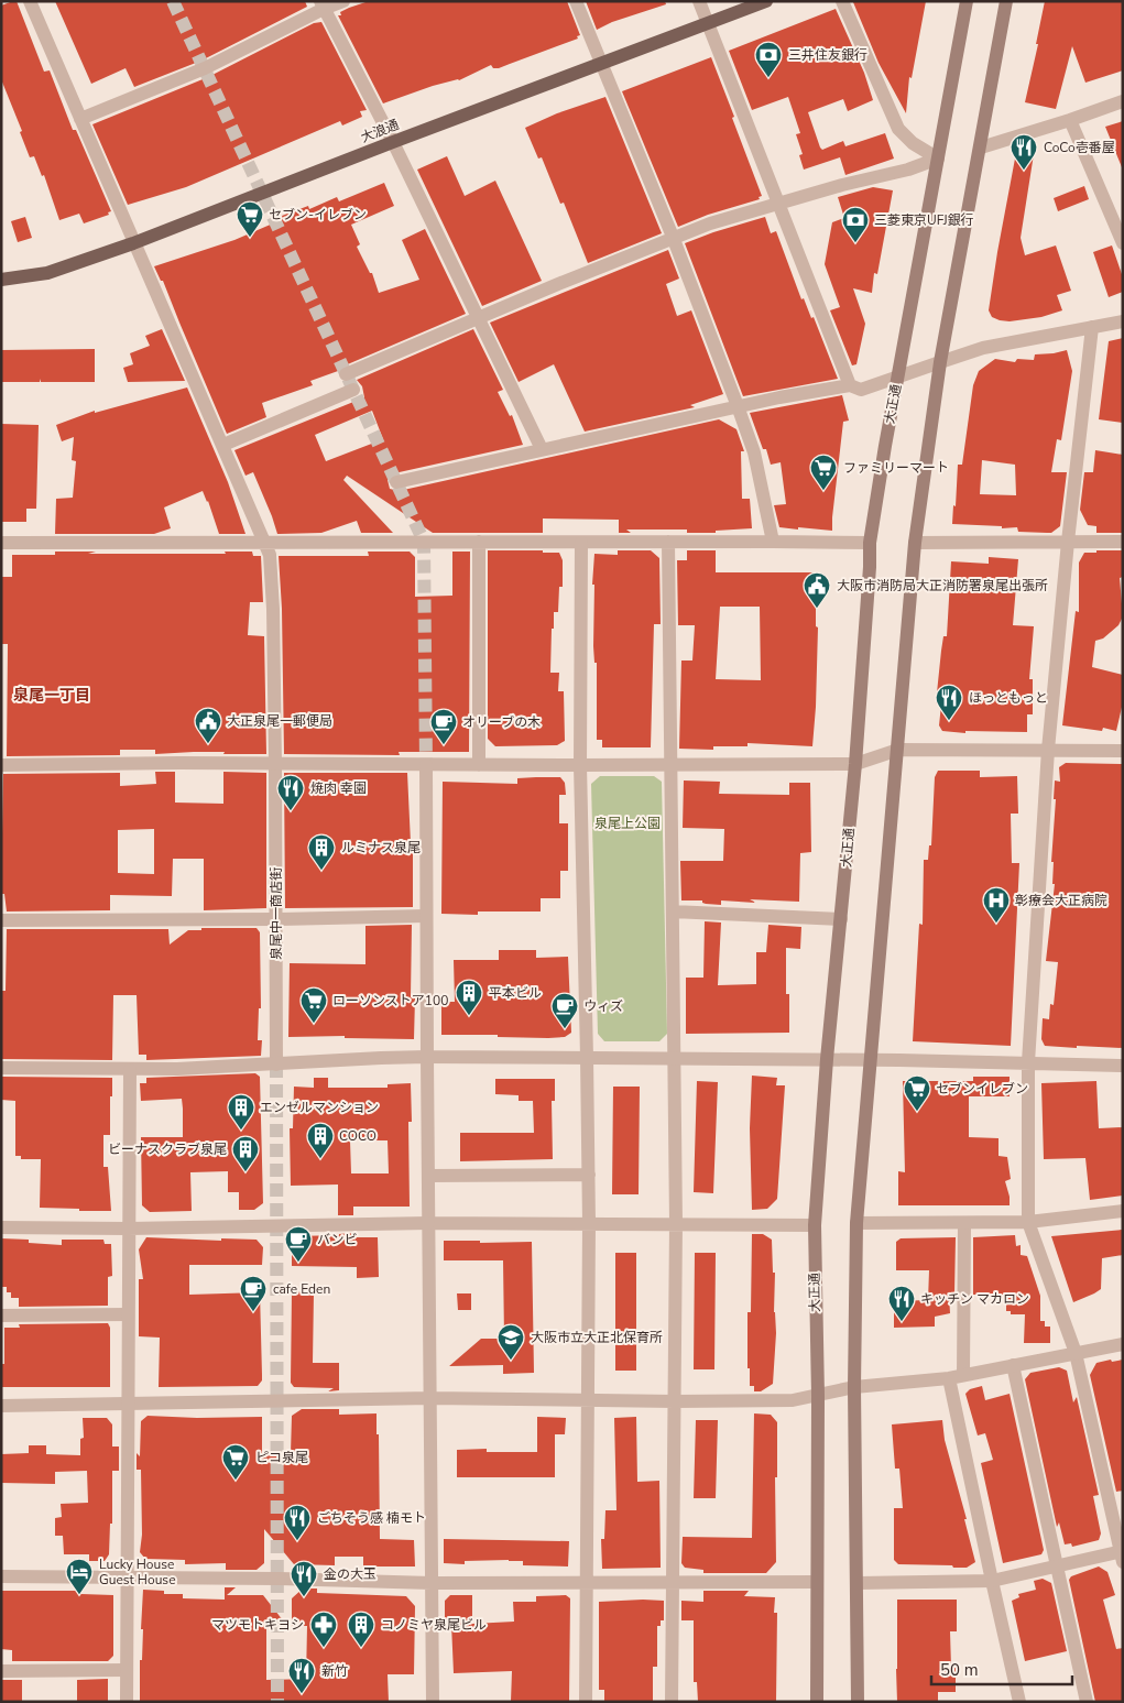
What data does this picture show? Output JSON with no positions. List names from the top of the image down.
{
  "streets": {
    "main road": ["大浪通", "大正通"],
    "street": ["泉尾中一商店街"]
  },
  "crossings": [
    ["大浪通", "泉尾中一商店街"]
  ],
  "districts": ["泉尾一丁目"],
  "parks": ["泉尾上公園"],
  "places": {
    "bank": ["三井住友銀行", "三菱東京UFJ銀行"],
    "restaurant": [
      "CoCo壱番屋",
      "ほっともっと",
      "焼肉 幸園",
      "キッチン マカロン",
      "ごちそう感 楠モト",
      "金の大玉",
      "新竹"
    ],
    "supermarket": [
      "セブン-イレブン",
      "ファミリーマート",
      "ローソンストア100",
      "セブンイレブン",
      "ピコ泉尾"
    ],
    "public building": ["大阪市消防局大正消防署泉尾出張所", "大正泉尾一郵便局"],
    "cafe": [
      "オリーブの木",
      "ウィズ",
      "バンビ",
      "cafe Eden"
    ],
    "building": [
      "ルミナス泉尾",
      "平本ビル",
      "エンゼルマンション",
      "COCO",
      "ビーナスクラブ泉尾",
      "コノミヤ泉尾ビル"
    ],
    "hospital": ["彰療会大正病院"],
    "school or university": ["大阪市立大正北保育所"],
    "hotel": ["Lucky House Guest House"],
    "pharmacy": ["マツモトキヨシ"]
  },
  "scale_bar": "50 m"
}
